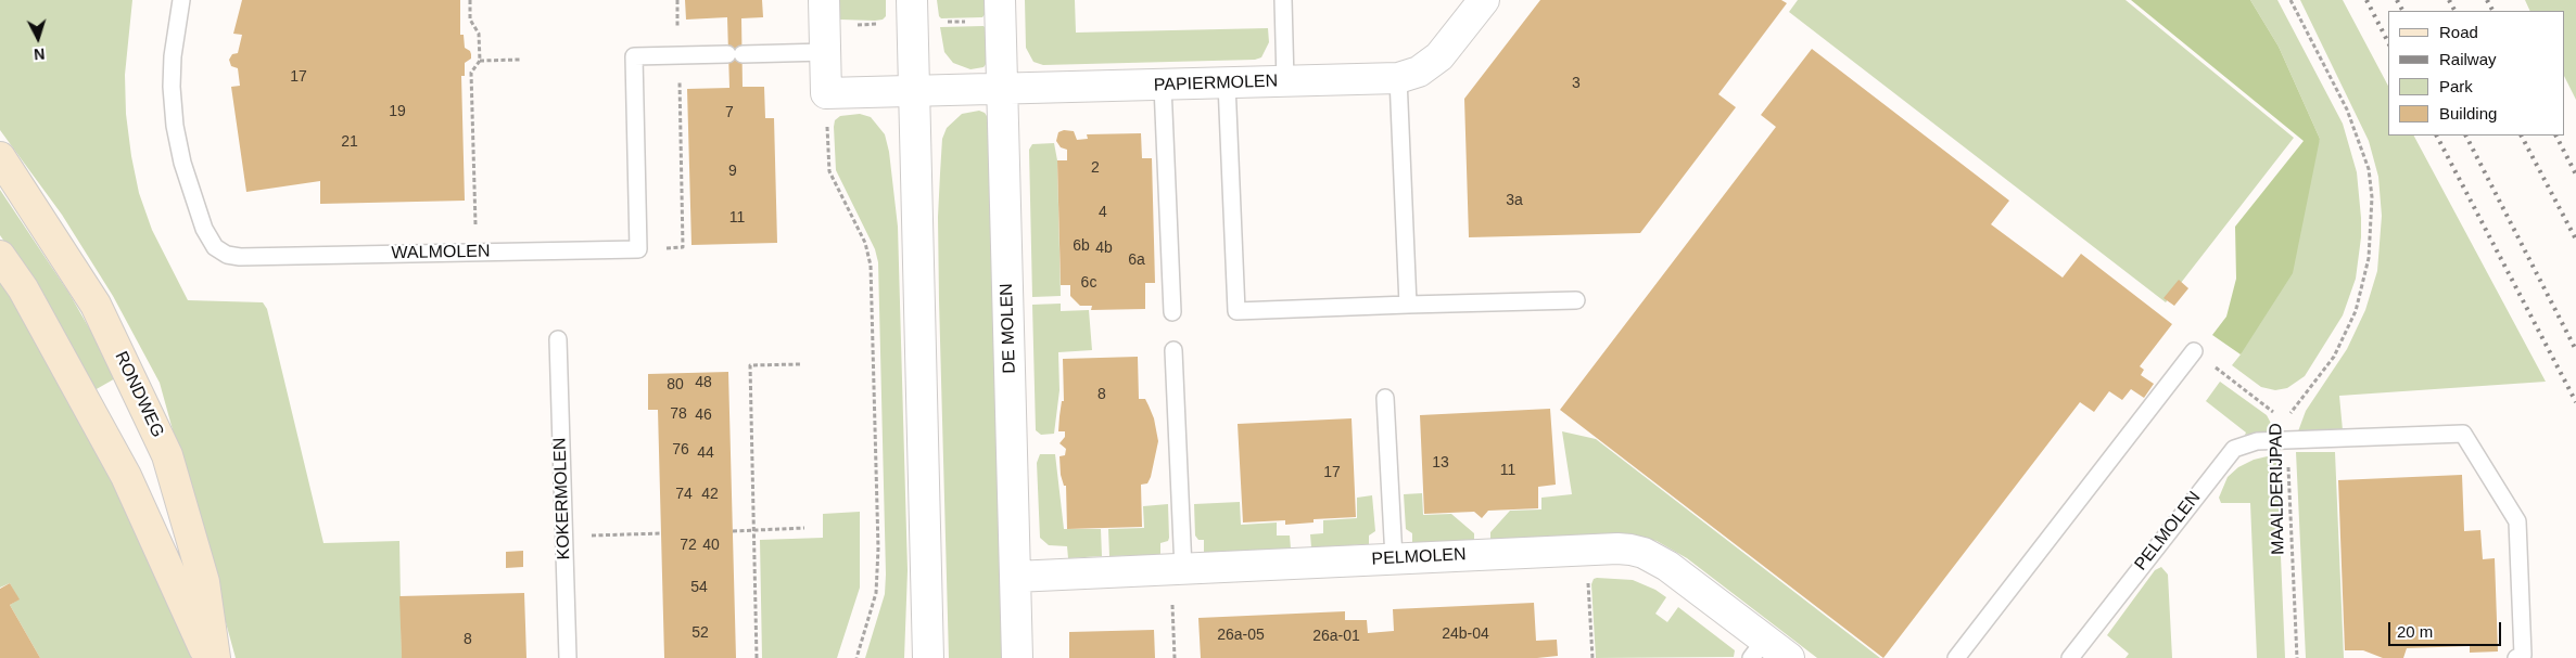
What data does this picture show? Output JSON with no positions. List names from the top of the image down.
{
  "streets": {
    "main road": ["RONDWEG"],
    "street": ["PAPIERMOLEN", "DE MOLEN", "PELMOLEN"],
    "lane": ["WALMOLEN", "KOKERMOLEN"],
    "path": ["MAALDERIJPAD"]
  },
  "crossings": [
    ["PAPIERMOLEN", "DE MOLEN"],
    ["DE MOLEN", "PELMOLEN"],
    ["MAALDERIJPAD", "PELMOLEN"]
  ],
  "house_numbers": [
    "17",
    "3",
    "19",
    "7",
    "21",
    "2",
    "9",
    "3a",
    "4",
    "11",
    "6b",
    "4b",
    "6a",
    "6c",
    "48",
    "80",
    "8",
    "78",
    "46",
    "76",
    "44",
    "13",
    "11",
    "17",
    "74",
    "42",
    "72",
    "40",
    "54",
    "52",
    "24b-04",
    "26a-05",
    "26a-01",
    "8"
  ],
  "legend": [
    "Road",
    "Railway",
    "Park",
    "Building"
  ],
  "scale_bar": "20 m",
  "north": "bottom"
}
